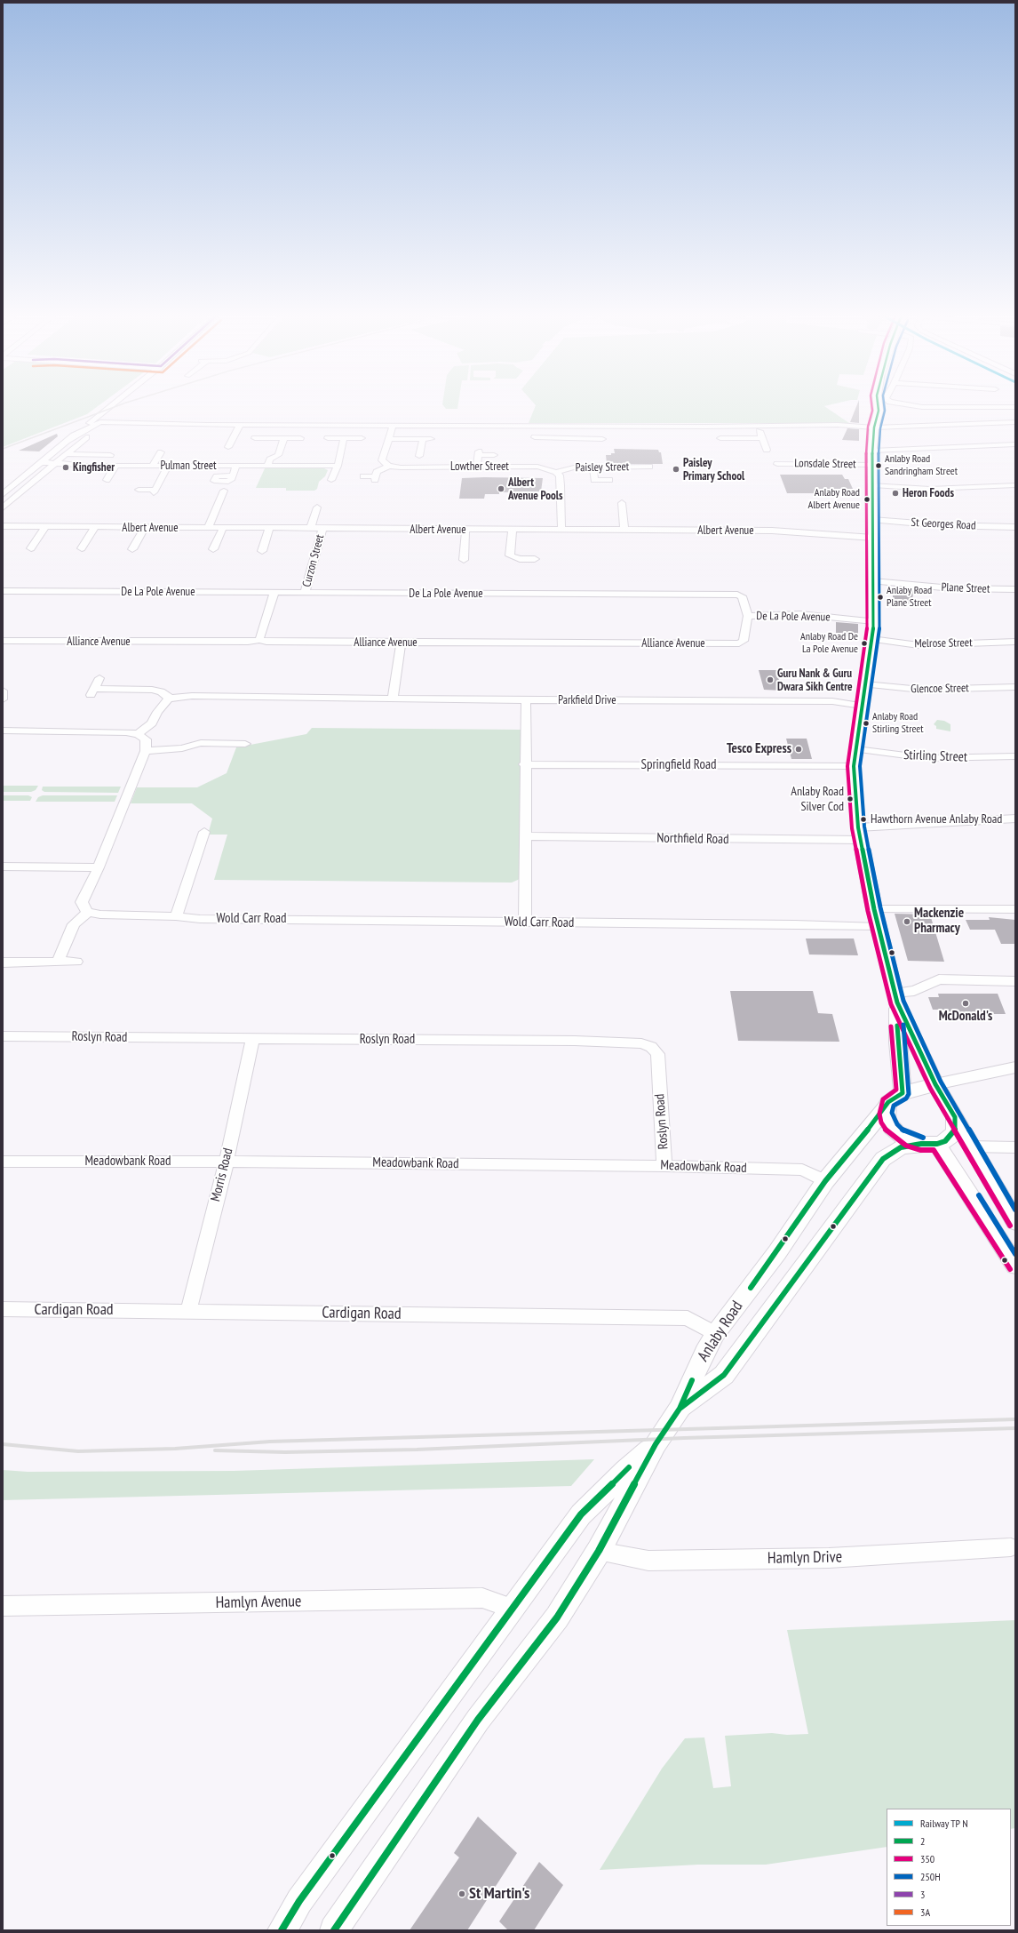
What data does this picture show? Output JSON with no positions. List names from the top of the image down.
{
  "streets": {
    "main road": ["Anlaby Road"],
    "street": [
      "Lonsdale Street",
      "Pulman Street",
      "Lowther Street",
      "Paisley Street",
      "St Georges Road",
      "Albert Avenue",
      "Curzon Street",
      "Plane Street",
      "De La Pole Avenue",
      "Alliance Avenue",
      "Melrose Street",
      "Glencoe Street",
      "Parkfield Drive",
      "Stirling Street",
      "Springfield Road",
      "Northfield Road",
      "Wold Carr Road",
      "Roslyn Road",
      "Meadowbank Road",
      "Morris Road",
      "Cardigan Road",
      "Hamlyn Drive",
      "Hamlyn Avenue"
    ]
  },
  "crossings": [
    ["Lowther Street", "Paisley Street"],
    ["Albert Avenue", "Curzon Street"],
    ["Curzon Street", "De La Pole Avenue"],
    ["De La Pole Avenue", "Alliance Avenue"],
    ["Roslyn Road", "Meadowbank Road"],
    ["Roslyn Road", "Morris Road"],
    ["Meadowbank Road", "Morris Road"],
    ["Meadowbank Road", "Anlaby Road"],
    ["Morris Road", "Cardigan Road"],
    ["Cardigan Road", "Anlaby Road"],
    ["Anlaby Road", "Hamlyn Drive"],
    ["Anlaby Road", "Hamlyn Avenue"]
  ],
  "places": [
    "Anlaby Road Sandringham Street",
    "Kingfisher",
    "Paisley Primary School",
    "Albert Avenue Pools",
    "Heron Foods",
    "Anlaby Road Albert Avenue",
    "Anlaby Road Plane Street",
    "Anlaby Road De La Pole Avenue",
    "Guru Nank & Guru Dwara Sikh Centre",
    "Anlaby Road Stirling Street",
    "Tesco Express",
    "Anlaby Road Silver Cod",
    "Hawthorn Avenue Anlaby Road",
    "Mackenzie Pharmacy",
    "McDonald's",
    "St Martin's"
  ],
  "lines": ["transit line 2", "transit line 350", "transit line 250H"],
  "legend": [
    "Railway TP N",
    "2",
    "350",
    "250H",
    "3",
    "3A"
  ]
}
